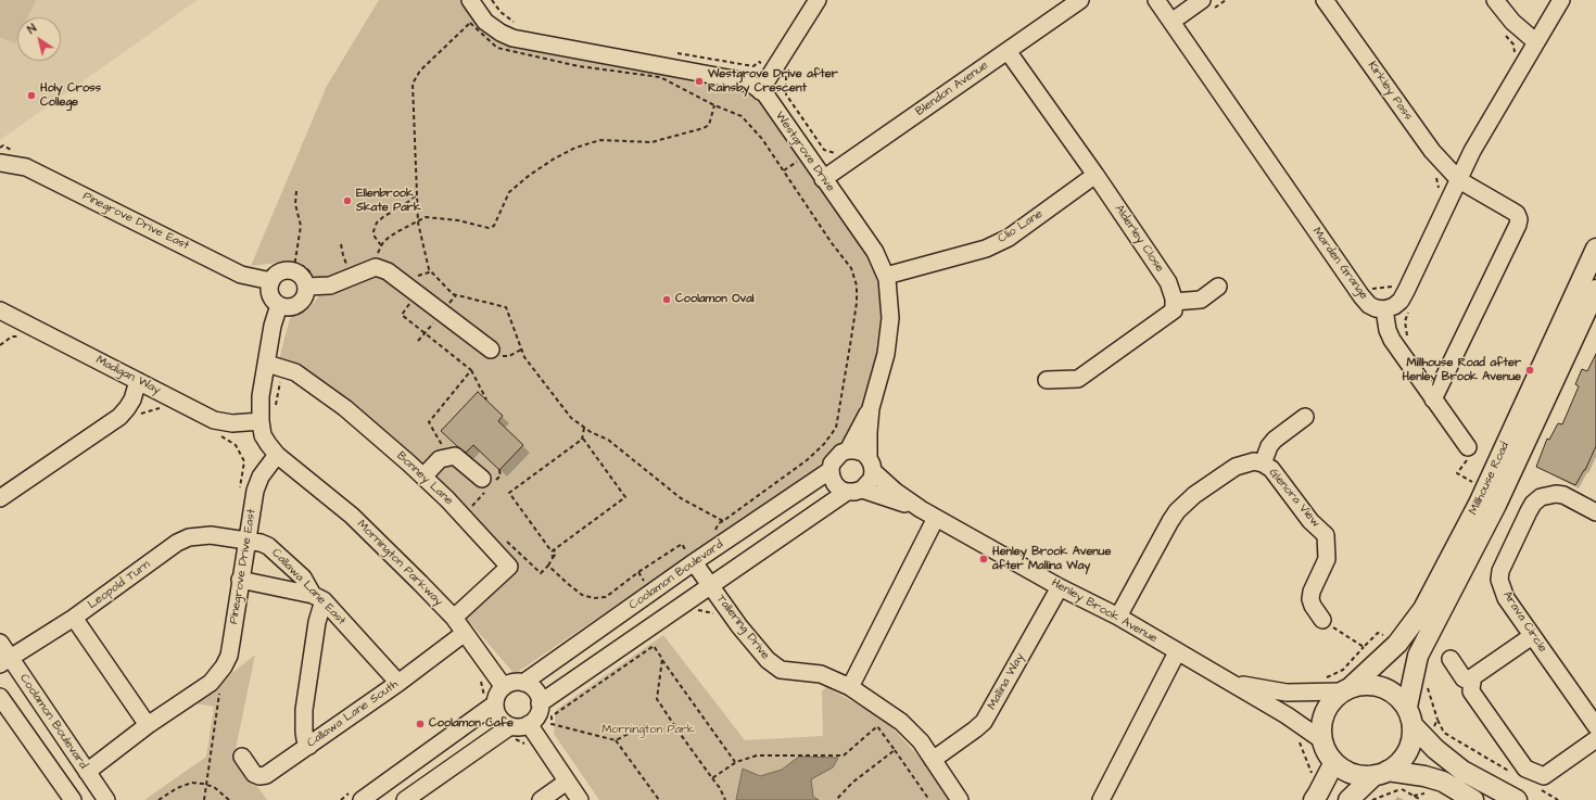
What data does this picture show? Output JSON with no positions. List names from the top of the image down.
{
  "streets": {
    "main road": ["Millhouse Road"],
    "street": [
      "Blendon Avenue",
      "Kirkley Pass",
      "Westgrove Drive",
      "Pinegrove Drive East",
      "Clio Lane",
      "Alderley Close",
      "Marden Grange",
      "Madigan Way",
      "Bonney Lane",
      "Glenora View",
      "Mornington Parkway",
      "Coolamon Boulevard",
      "Leopold Turn",
      "Callawa Lane East",
      "Henley Brook Avenue",
      "Arava Circle",
      "Tallering Drive",
      "Mallina Way",
      "Callawa Lane South"
    ]
  },
  "crossings": [
    ["Blendon Avenue", "Westgrove Drive"],
    ["Blendon Avenue", "Alderley Close"],
    ["Westgrove Drive", "Clio Lane"],
    ["Westgrove Drive", "Coolamon Boulevard"],
    ["Westgrove Drive", "Henley Brook Avenue"],
    ["Pinegrove Drive East", "Mornington Parkway"],
    ["Pinegrove Drive East", "Coolamon Boulevard"],
    ["Pinegrove Drive East", "Leopold Turn"],
    ["Pinegrove Drive East", "Callawa Lane East"],
    ["Clio Lane", "Alderley Close"],
    ["Bonney Lane", "Mornington Parkway"],
    ["Millhouse Road", "Henley Brook Avenue"],
    ["Glenora View", "Henley Brook Avenue"],
    ["Mornington Parkway", "Coolamon Boulevard"],
    ["Mornington Parkway", "Callawa Lane South"],
    ["Coolamon Boulevard", "Leopold Turn"],
    ["Coolamon Boulevard", "Henley Brook Avenue"],
    ["Coolamon Boulevard", "Tallering Drive"],
    ["Leopold Turn", "Callawa Lane East"],
    ["Callawa Lane East", "Callawa Lane South"],
    ["Henley Brook Avenue", "Mallina Way"],
    ["Tallering Drive", "Mallina Way"]
  ],
  "parks": ["Mornington Park"],
  "places": [
    "Westgrove Drive after Rainsby Crescent",
    "Holy Cross College",
    "Ellenbrook Skate Park",
    "Coolamon Oval",
    "Millhouse Road after Henley Brook Avenue",
    "Henley Brook Avenue after Mallina Way",
    "Coolamon Cafe"
  ],
  "north": "top left"
}
